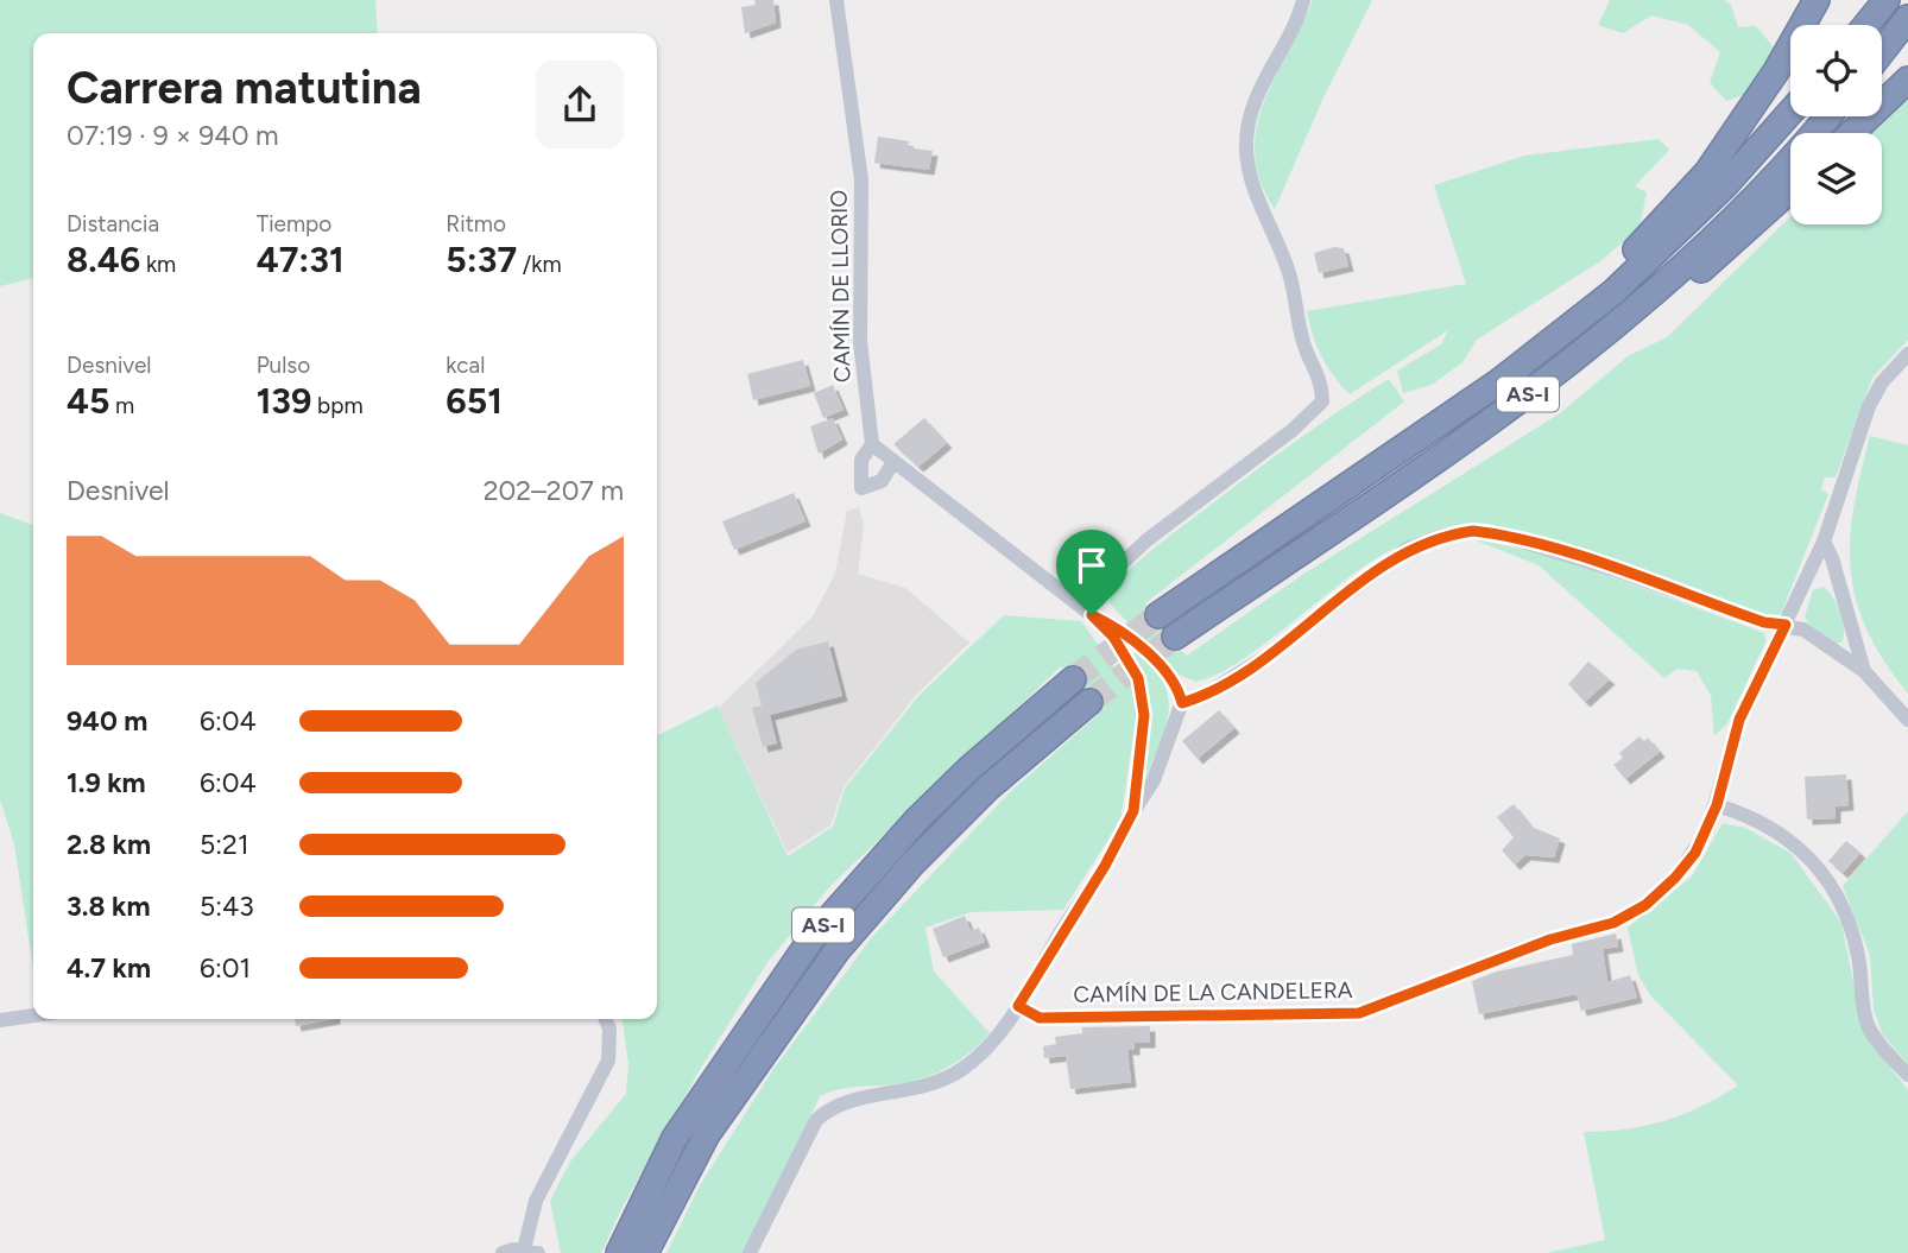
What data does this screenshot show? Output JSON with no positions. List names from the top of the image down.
{
  "streets": {
    "highway": ["AS-I"],
    "street": ["CAMÍN DE LLORIO", "CAMÍN DE LA CANDELERA"]
  },
  "page": {
    "heading": ["Carrera matutina", "07:19 · 9 × 940 m"],
    "stats": [
      ["Distancia", "8.46 km"],
      ["Tiempo", "47:31"],
      ["Ritmo", "5:37 /km"],
      ["Desnivel", "45 m"],
      ["Pulso", "139 bpm"],
      ["kcal", "651"]
    ],
    "chart": ["Desnivel", "202–207 m"],
    "list": [
      {
        "name": "940 m",
        "note": "6:04"
      },
      {
        "name": "1.9 km",
        "note": "6:04"
      },
      {
        "name": "2.8 km",
        "note": "5:21"
      },
      {
        "name": "3.8 km",
        "note": "5:43"
      },
      {
        "name": "4.7 km",
        "note": "6:01"
      }
    ]
  }
}
